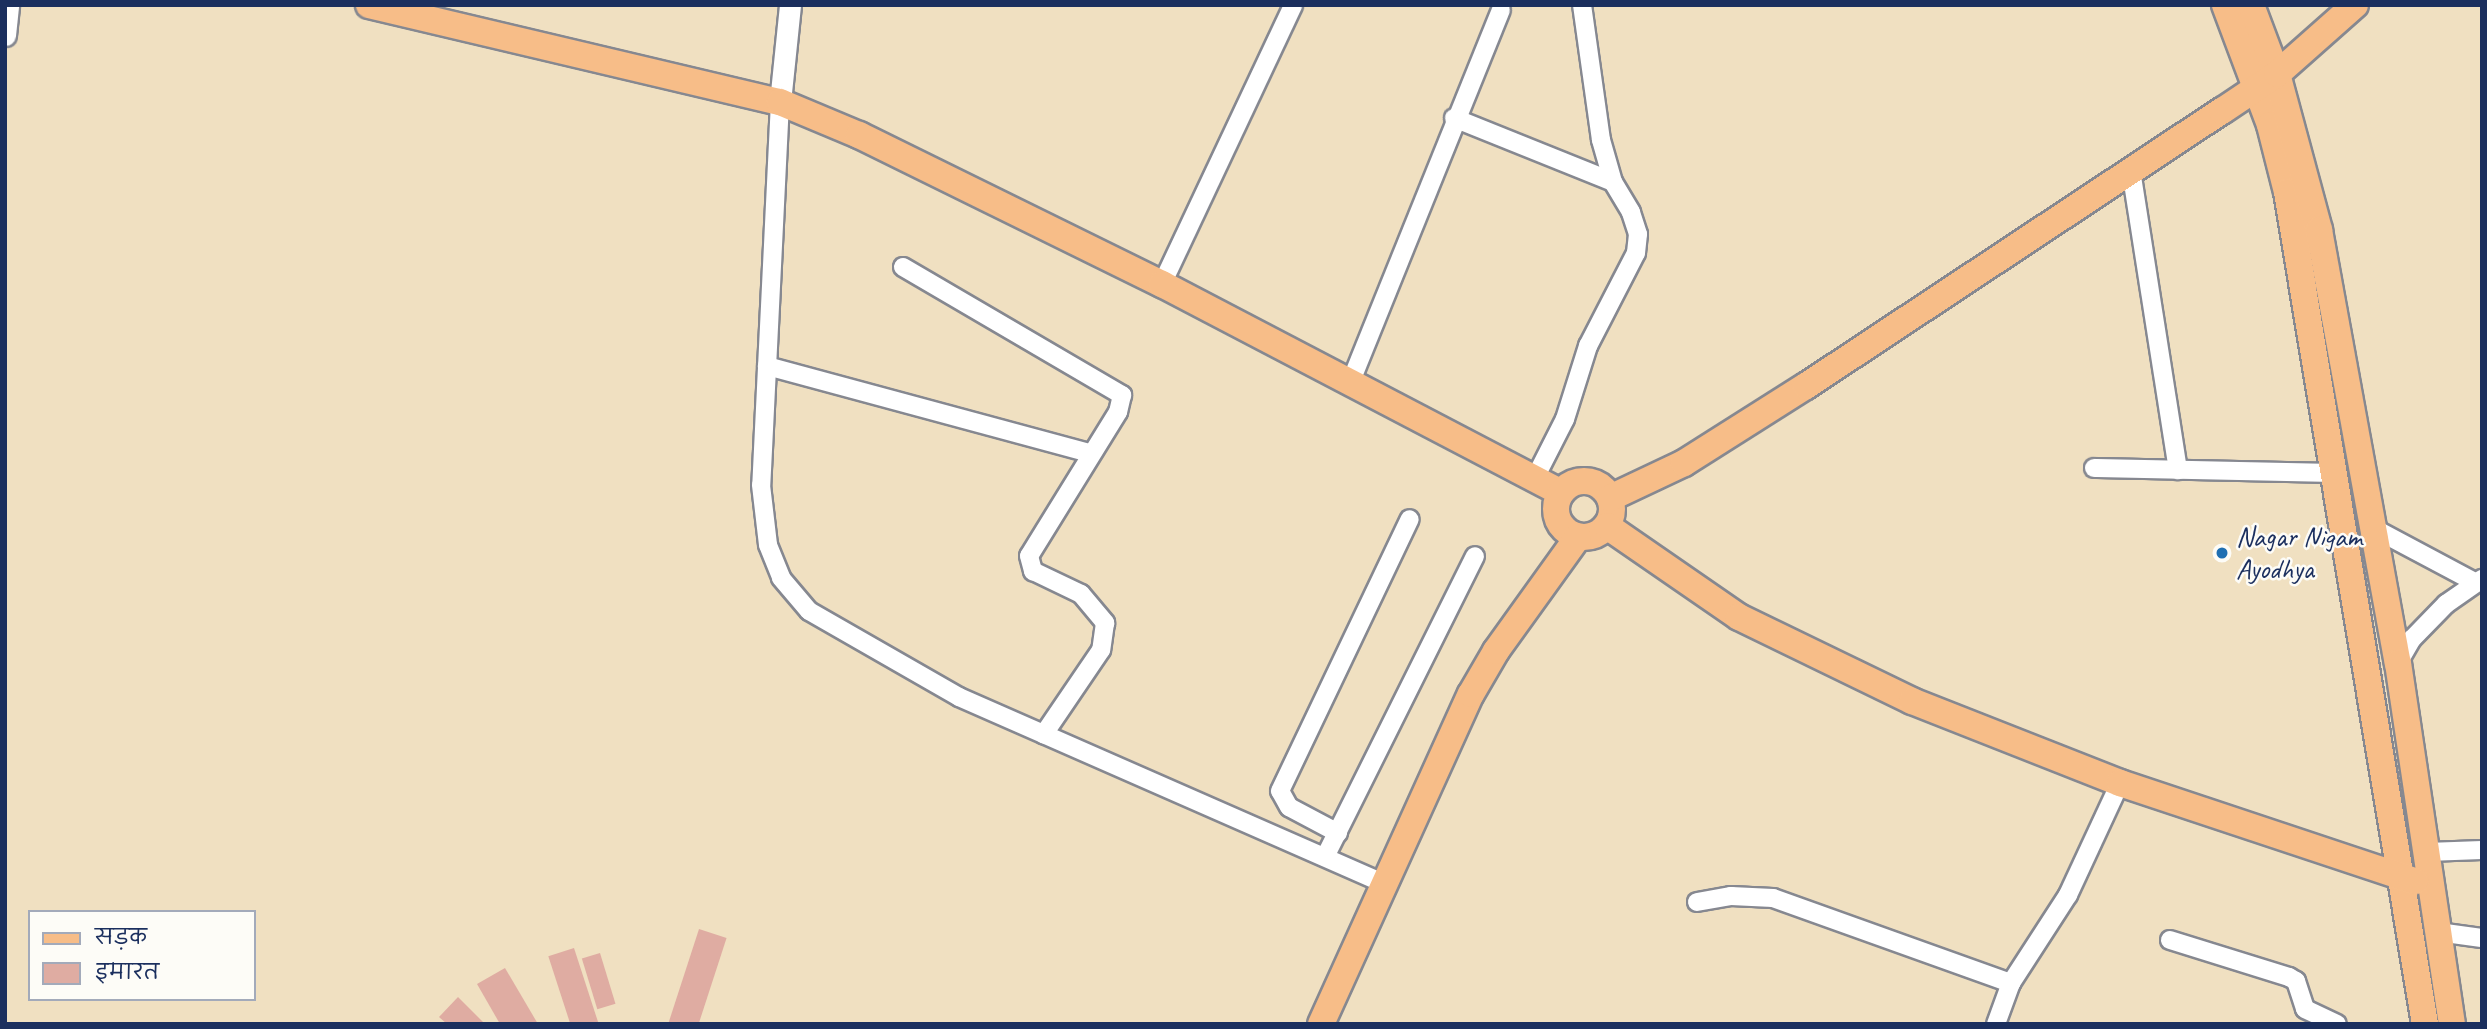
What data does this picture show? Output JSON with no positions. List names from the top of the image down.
{
  "places": ["Nagar Nigam Ayodhya"],
  "legend": ["सड़क", "इमारत"]
}
